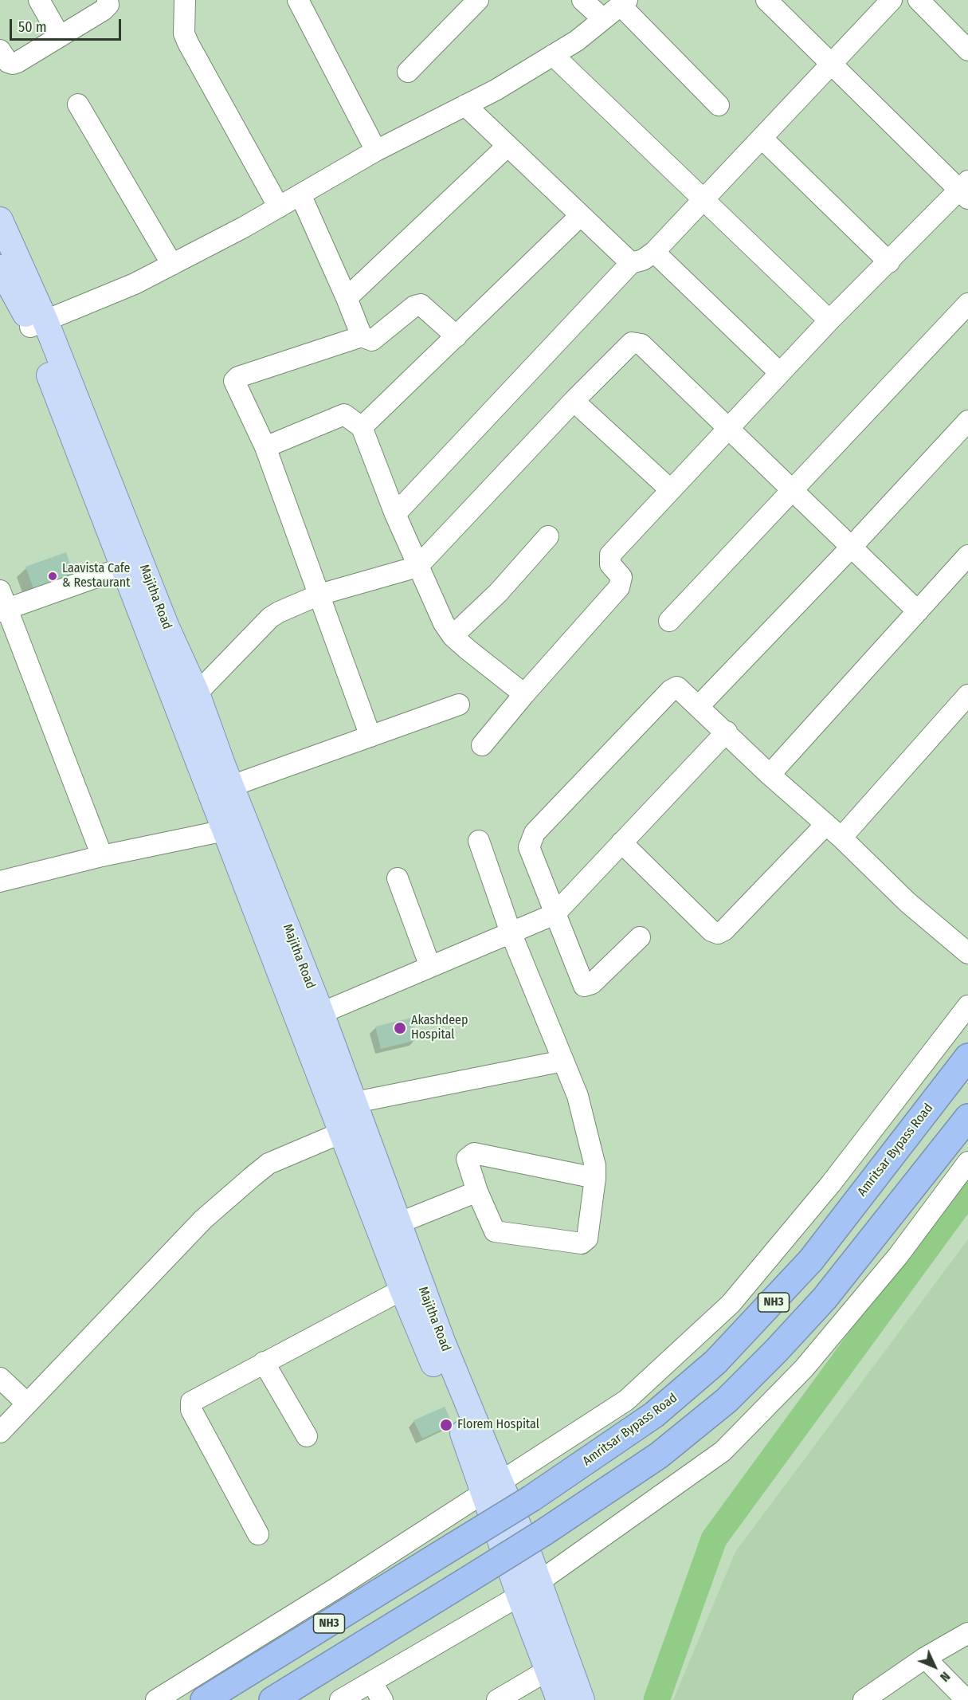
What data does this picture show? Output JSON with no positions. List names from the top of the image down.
{
  "streets": {
    "highway": ["Amritsar Bypass Road", "NH3"],
    "main road": ["Majitha Road"]
  },
  "places": ["Laavista Cafe & Restaurant", "Akashdeep Hospital", "Florem Hospital"],
  "scale_bar": "50 m",
  "north": "bottom right"
}
